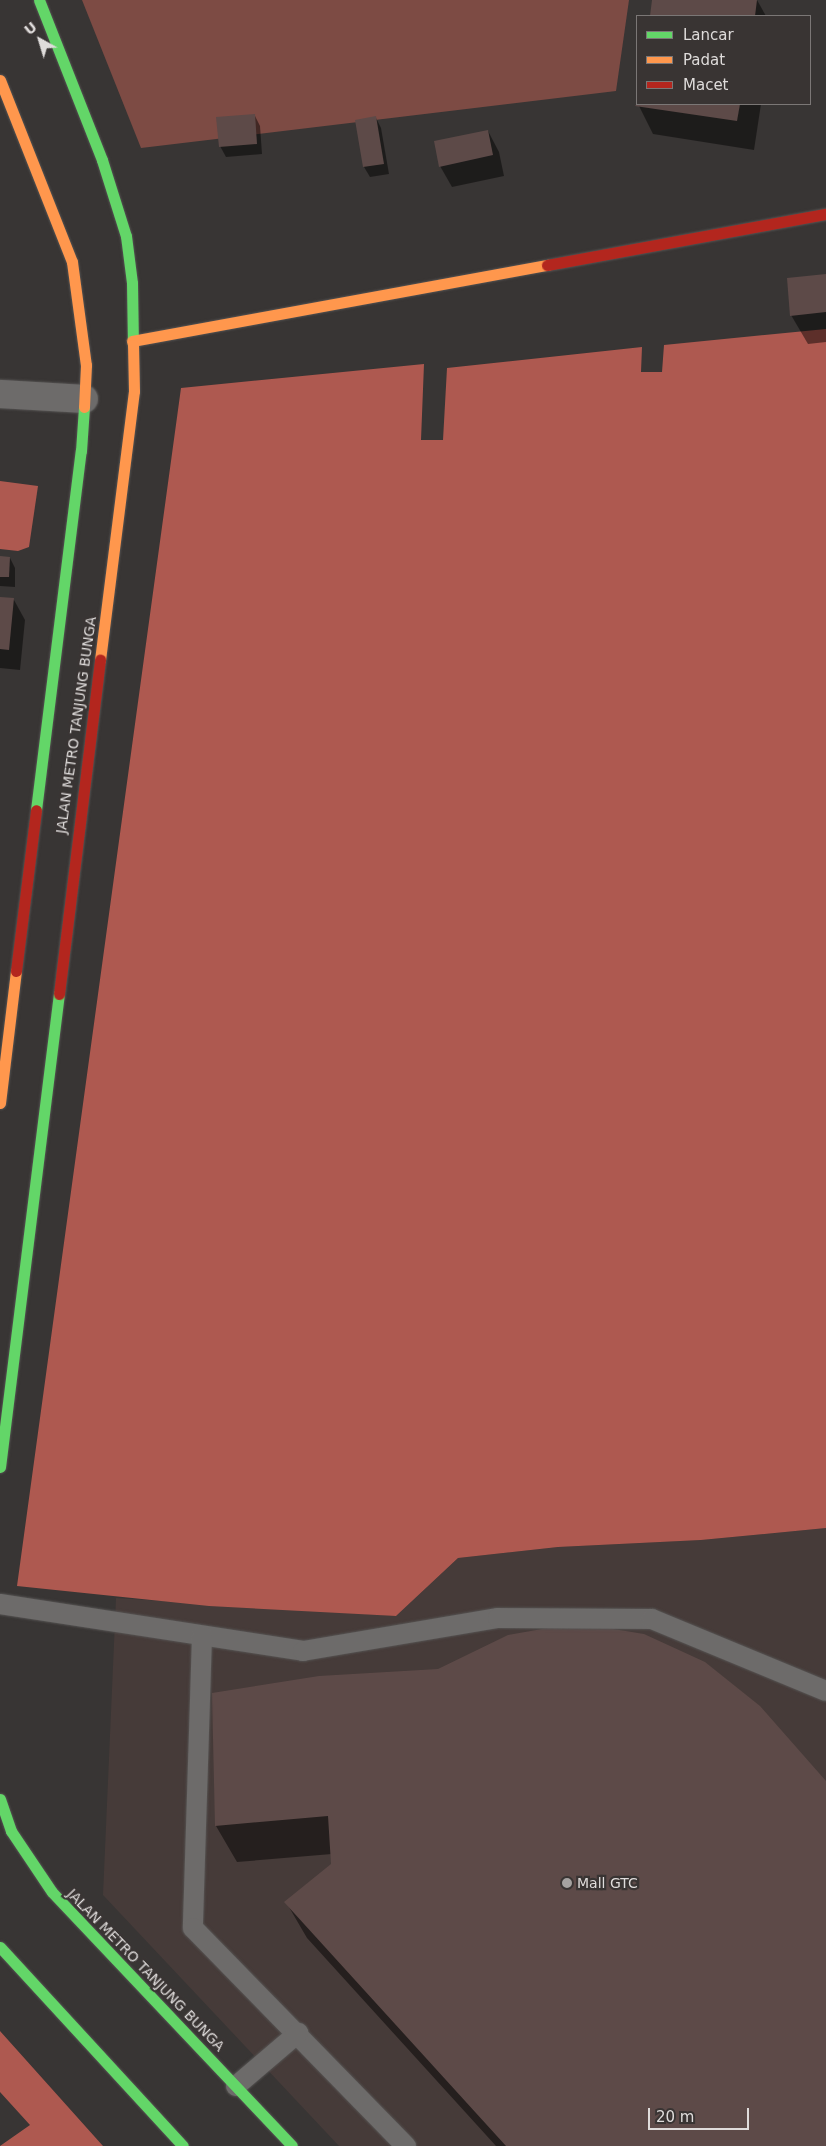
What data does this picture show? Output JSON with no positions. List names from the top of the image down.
{
  "streets": {
    "main road": ["JALAN METRO TANJUNG BUNGA"]
  },
  "places": ["Mall GTC"],
  "legend": ["Lancar", "Padat", "Macet"],
  "scale_bar": "20 m",
  "north": "top left"
}
